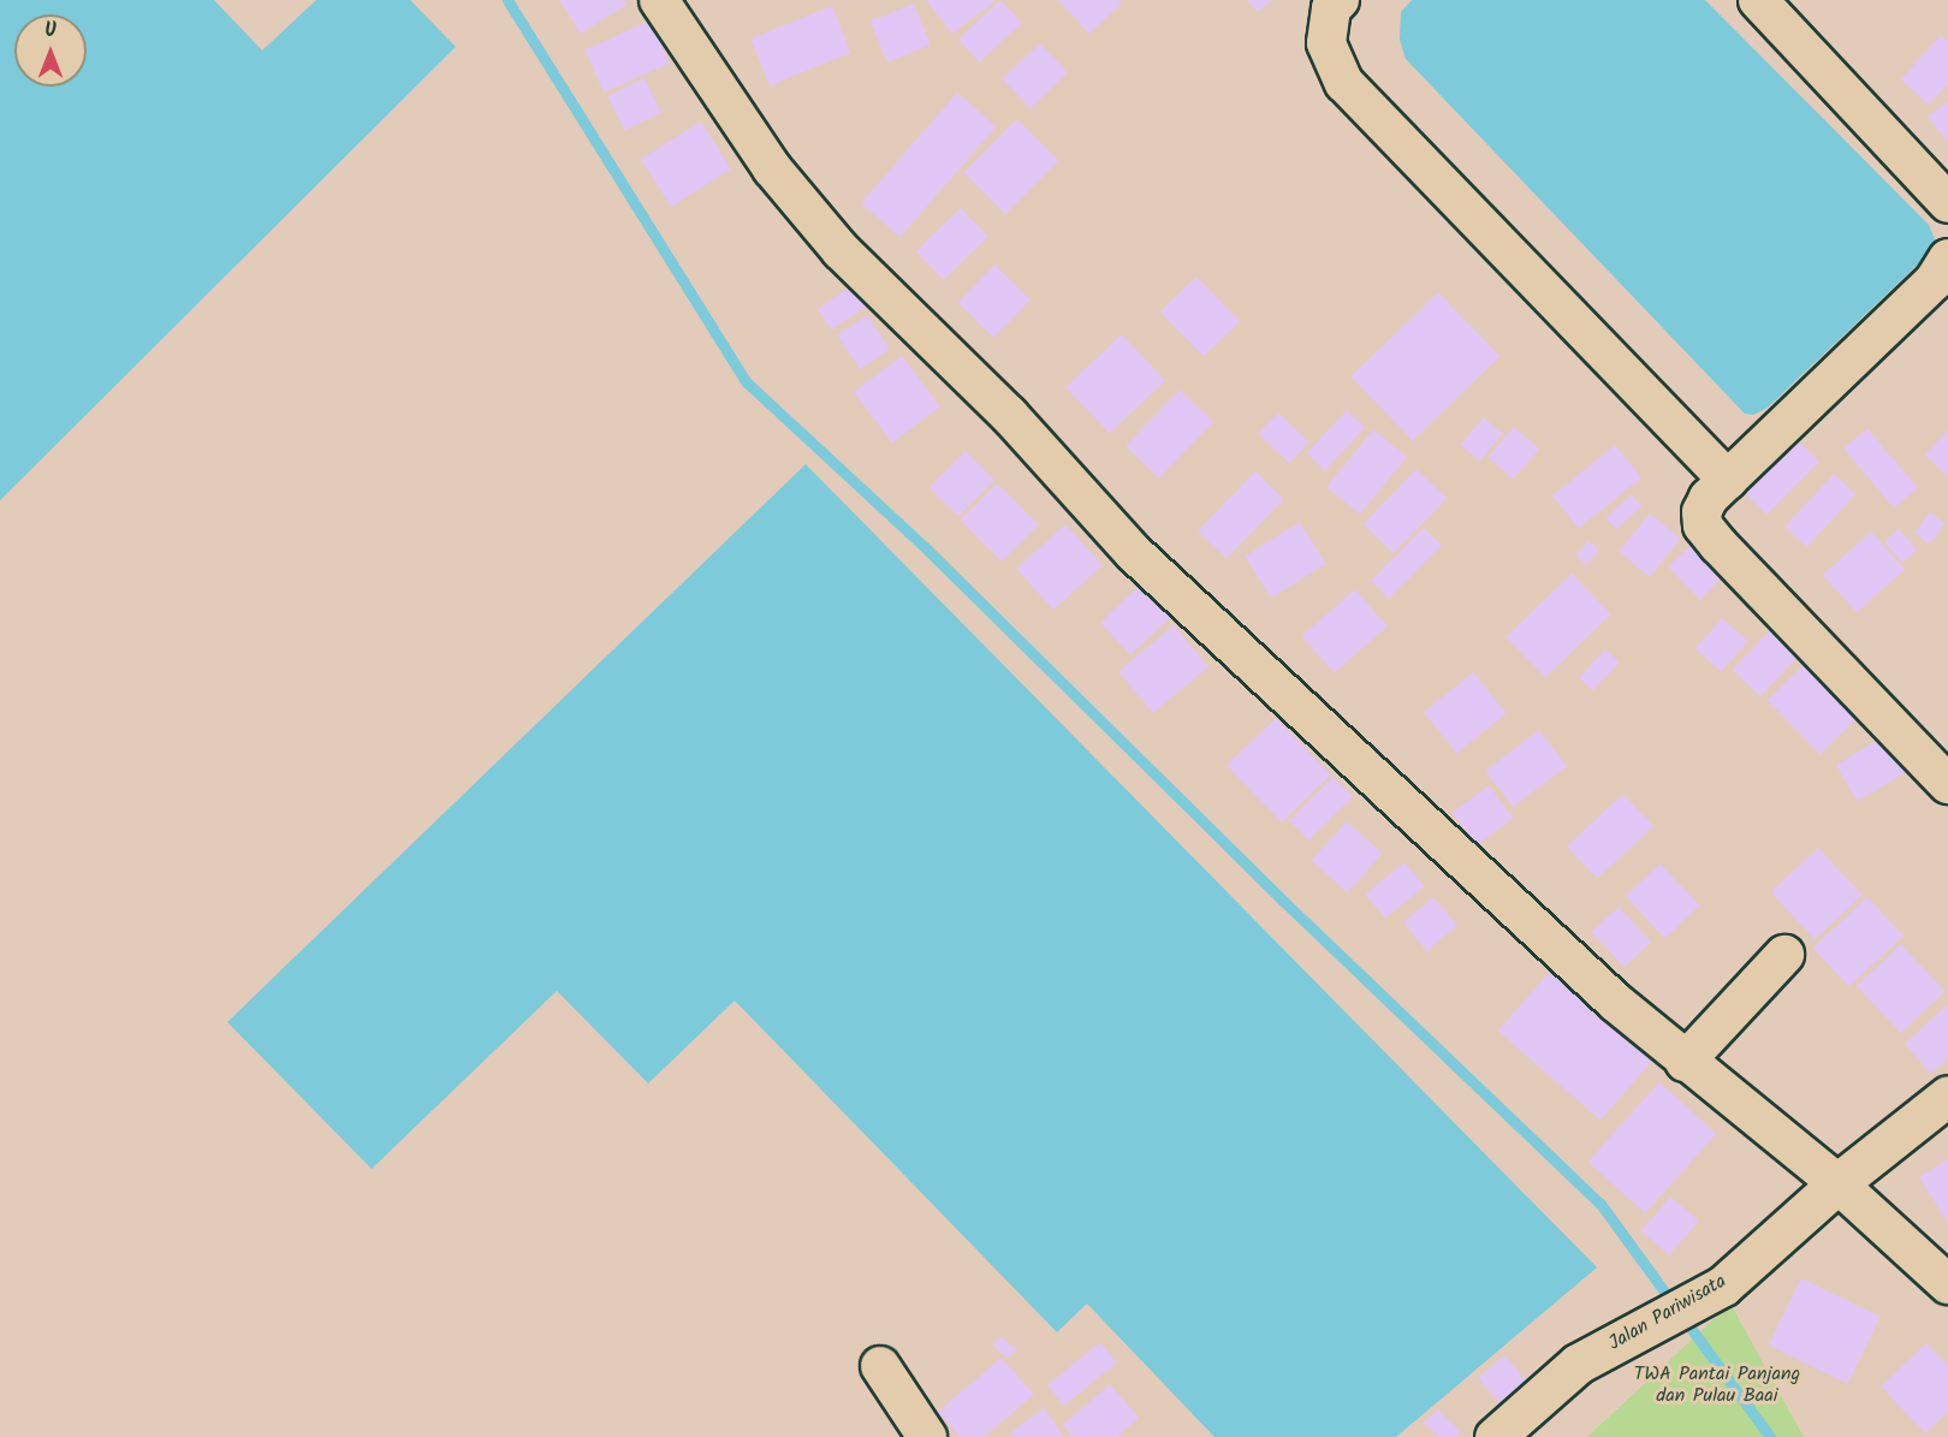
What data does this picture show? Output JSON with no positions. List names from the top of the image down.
{
  "streets": {
    "main road": ["Jalan Pariwisata"]
  },
  "parks": ["TWA Pantai Panjang dan Pulau Baai"],
  "north": "top"
}
